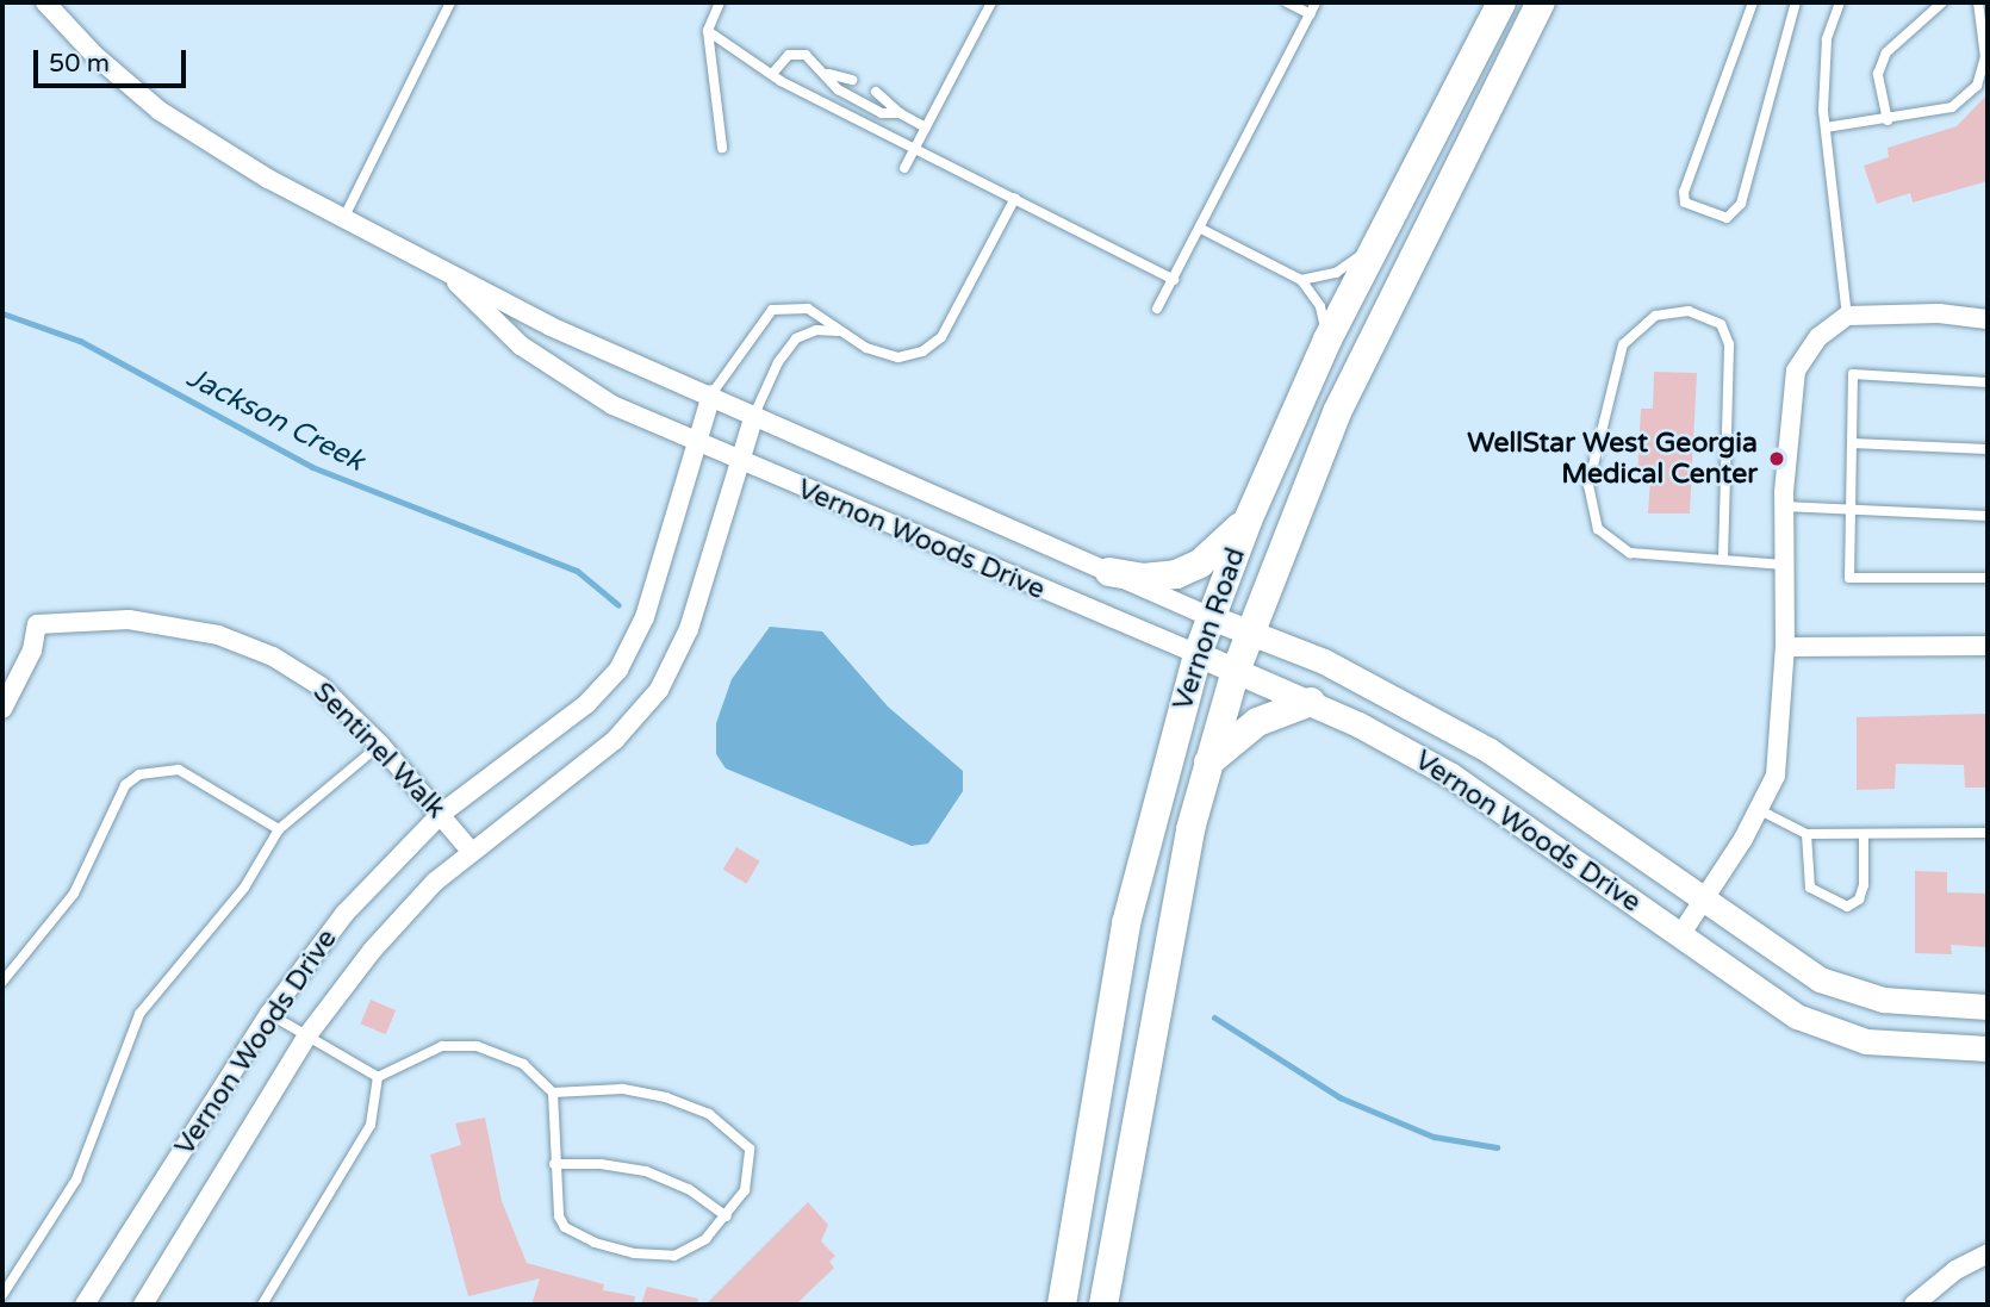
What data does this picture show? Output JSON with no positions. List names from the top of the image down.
{
  "streets": {
    "main road": ["Vernon Road"],
    "street": ["Vernon Woods Drive", "Sentinel Walk"]
  },
  "crossings": [
    ["Vernon Woods Drive", "Vernon Road"],
    ["Vernon Woods Drive", "Sentinel Walk"]
  ],
  "water": ["Jackson Creek"],
  "places": ["WellStar West Georgia Medical Center"],
  "scale_bar": "50 m"
}
